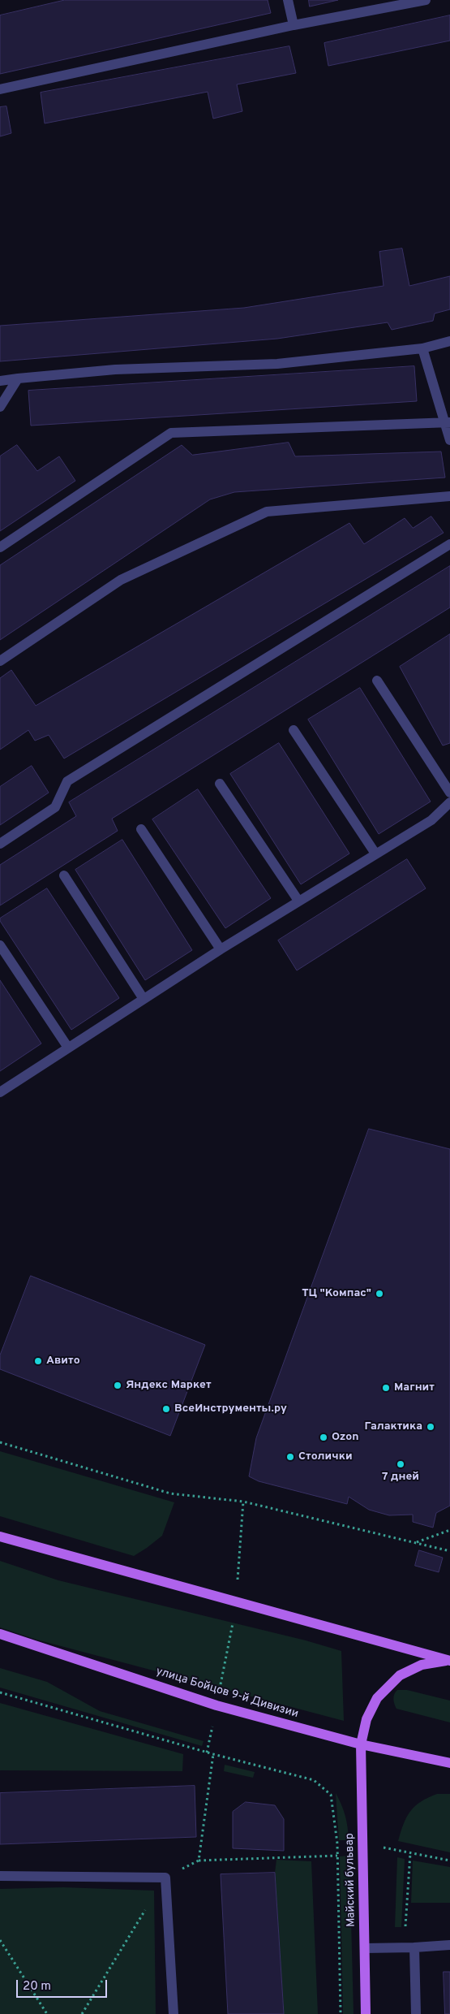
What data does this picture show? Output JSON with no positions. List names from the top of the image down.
{
  "streets": {
    "main road": ["улица Бойцов 9-й Дивизии", "Майский бульвар"]
  },
  "crossings": [
    ["улица Бойцов 9-й Дивизии", "Майский бульвар"]
  ],
  "places": [
    "ТЦ \"Компас\"",
    "Авито",
    "Яндекс Маркет",
    "Магнит",
    "ВсеИнструменты.ру",
    "Галактика",
    "Ozon",
    "Столички",
    "7 дней"
  ],
  "scale_bar": "20 m"
}
